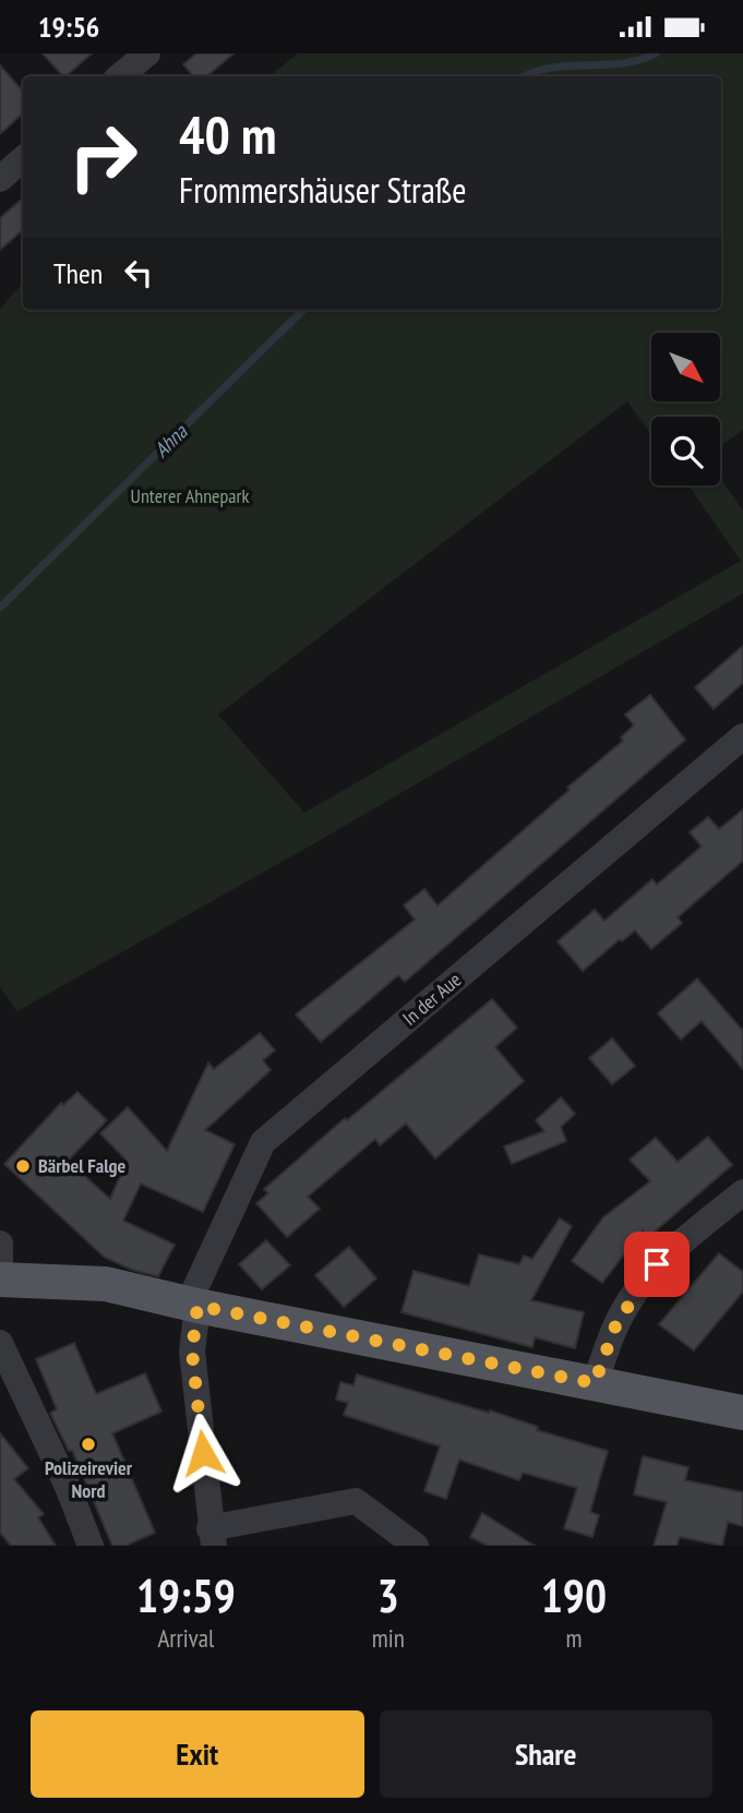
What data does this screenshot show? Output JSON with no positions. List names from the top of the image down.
{
  "streets": {
    "street": ["In der Aue"]
  },
  "water": ["Ahna"],
  "parks": ["Unterer Ahnepark"],
  "places": ["Bärbel Falge", "Polizeirevier Nord"],
  "north": "bottom right",
  "page": {
    "status": "19:56",
    "turn": ["40 m", "Frommershäuser Straße"],
    "then": "Then",
    "eta": [
      "19:59",
      "Arrival",
      "3",
      "min",
      "190",
      "m"
    ],
    "buttons": ["Exit", "Share"]
  }
}
